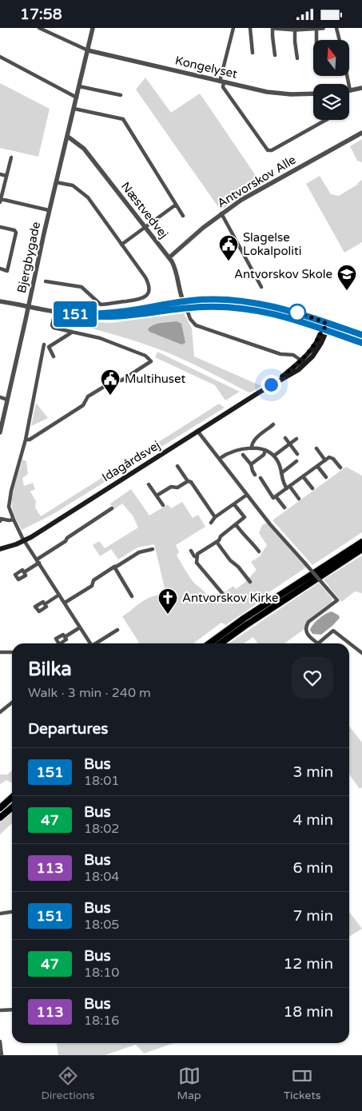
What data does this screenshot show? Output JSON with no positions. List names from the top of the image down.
{
  "streets": {
    "main road": ["Idagårdsvej"],
    "street": [
      "Kongelyset",
      "Antvorskov Alle",
      "Næstvedvej",
      "Bjergbygade"
    ]
  },
  "crossings": [
    ["Kongelyset", "Bjergbygade"],
    ["Antvorskov Alle", "Næstvedvej"],
    ["Næstvedvej", "Bjergbygade"]
  ],
  "places": {
    "public building": ["Slagelse Lokalpoliti", "Multihuset"],
    "school or university": ["Antvorskov Skole"],
    "church": ["Antvorskov Kirke"]
  },
  "lines": ["bus line 151"],
  "north": "top",
  "page": {
    "status": "17:58",
    "on_map": "151",
    "heading": [
      ["Bilka", "Walk · 3 min · 240 m"],
      "Departures"
    ],
    "list": [
      {
        "mark": "151",
        "name": "Bus",
        "note": "18:01",
        "value": "3 min"
      },
      {
        "mark": "47",
        "name": "Bus",
        "note": "18:02",
        "value": "4 min"
      },
      {
        "mark": "113",
        "name": "Bus",
        "note": "18:04",
        "value": "6 min"
      },
      {
        "mark": "151",
        "name": "Bus",
        "note": "18:05",
        "value": "7 min"
      },
      {
        "mark": "47",
        "name": "Bus",
        "note": "18:10",
        "value": "12 min"
      },
      {
        "mark": "113",
        "name": "Bus",
        "note": "18:16",
        "value": "18 min"
      }
    ],
    "tabs": ["Directions", "Map", "Tickets"]
  }
}
